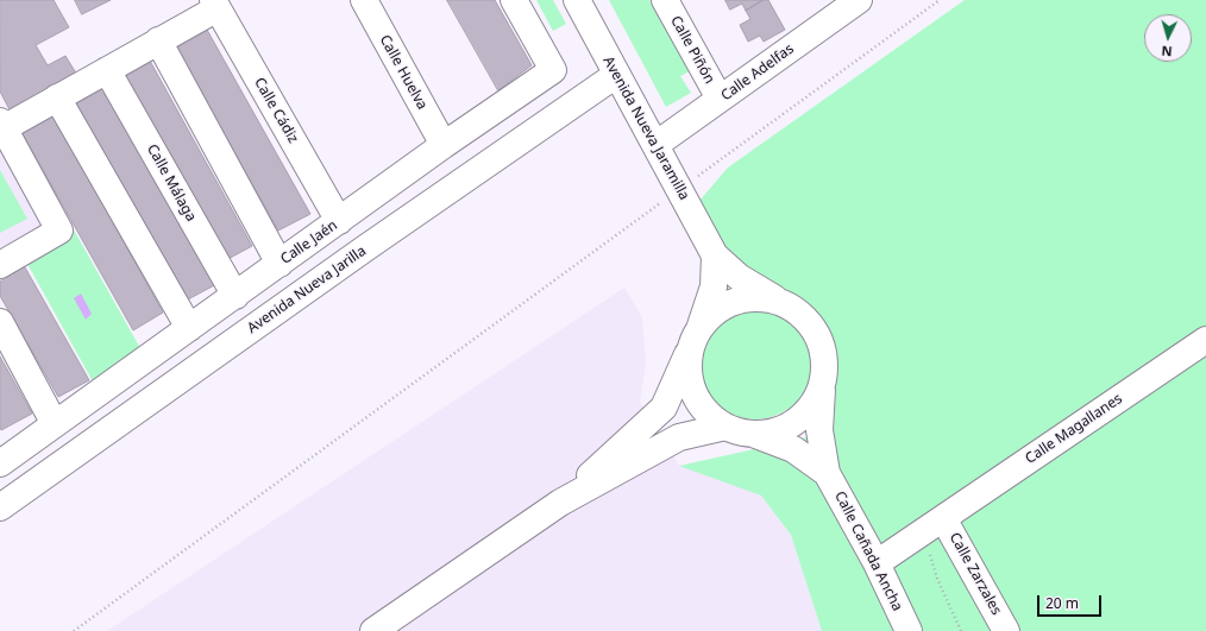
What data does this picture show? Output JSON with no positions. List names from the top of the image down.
{
  "streets": {
    "street": [
      "Calle Piñón",
      "Calle Huelva",
      "Calle Adelfas",
      "Calle Cádiz",
      "Avenida Nueva Jaramilla",
      "Calle Málaga",
      "Calle Jaén",
      "Avenida Nueva Jarilla",
      "Calle Magallanes",
      "Calle Cañada Ancha",
      "Calle Zarzales"
    ]
  },
  "crossings": [
    ["Calle Piñón", "Calle Adelfas"],
    ["Calle Huelva", "Calle Jaén"],
    ["Calle Adelfas", "Avenida Nueva Jaramilla"],
    ["Calle Cádiz", "Calle Jaén"],
    ["Avenida Nueva Jaramilla", "Avenida Nueva Jarilla"],
    ["Avenida Nueva Jaramilla", "Calle Cañada Ancha"],
    ["Calle Málaga", "Calle Jaén"],
    ["Calle Magallanes", "Calle Cañada Ancha"],
    ["Calle Magallanes", "Calle Zarzales"]
  ],
  "scale_bar": "20 m",
  "north": "bottom"
}
